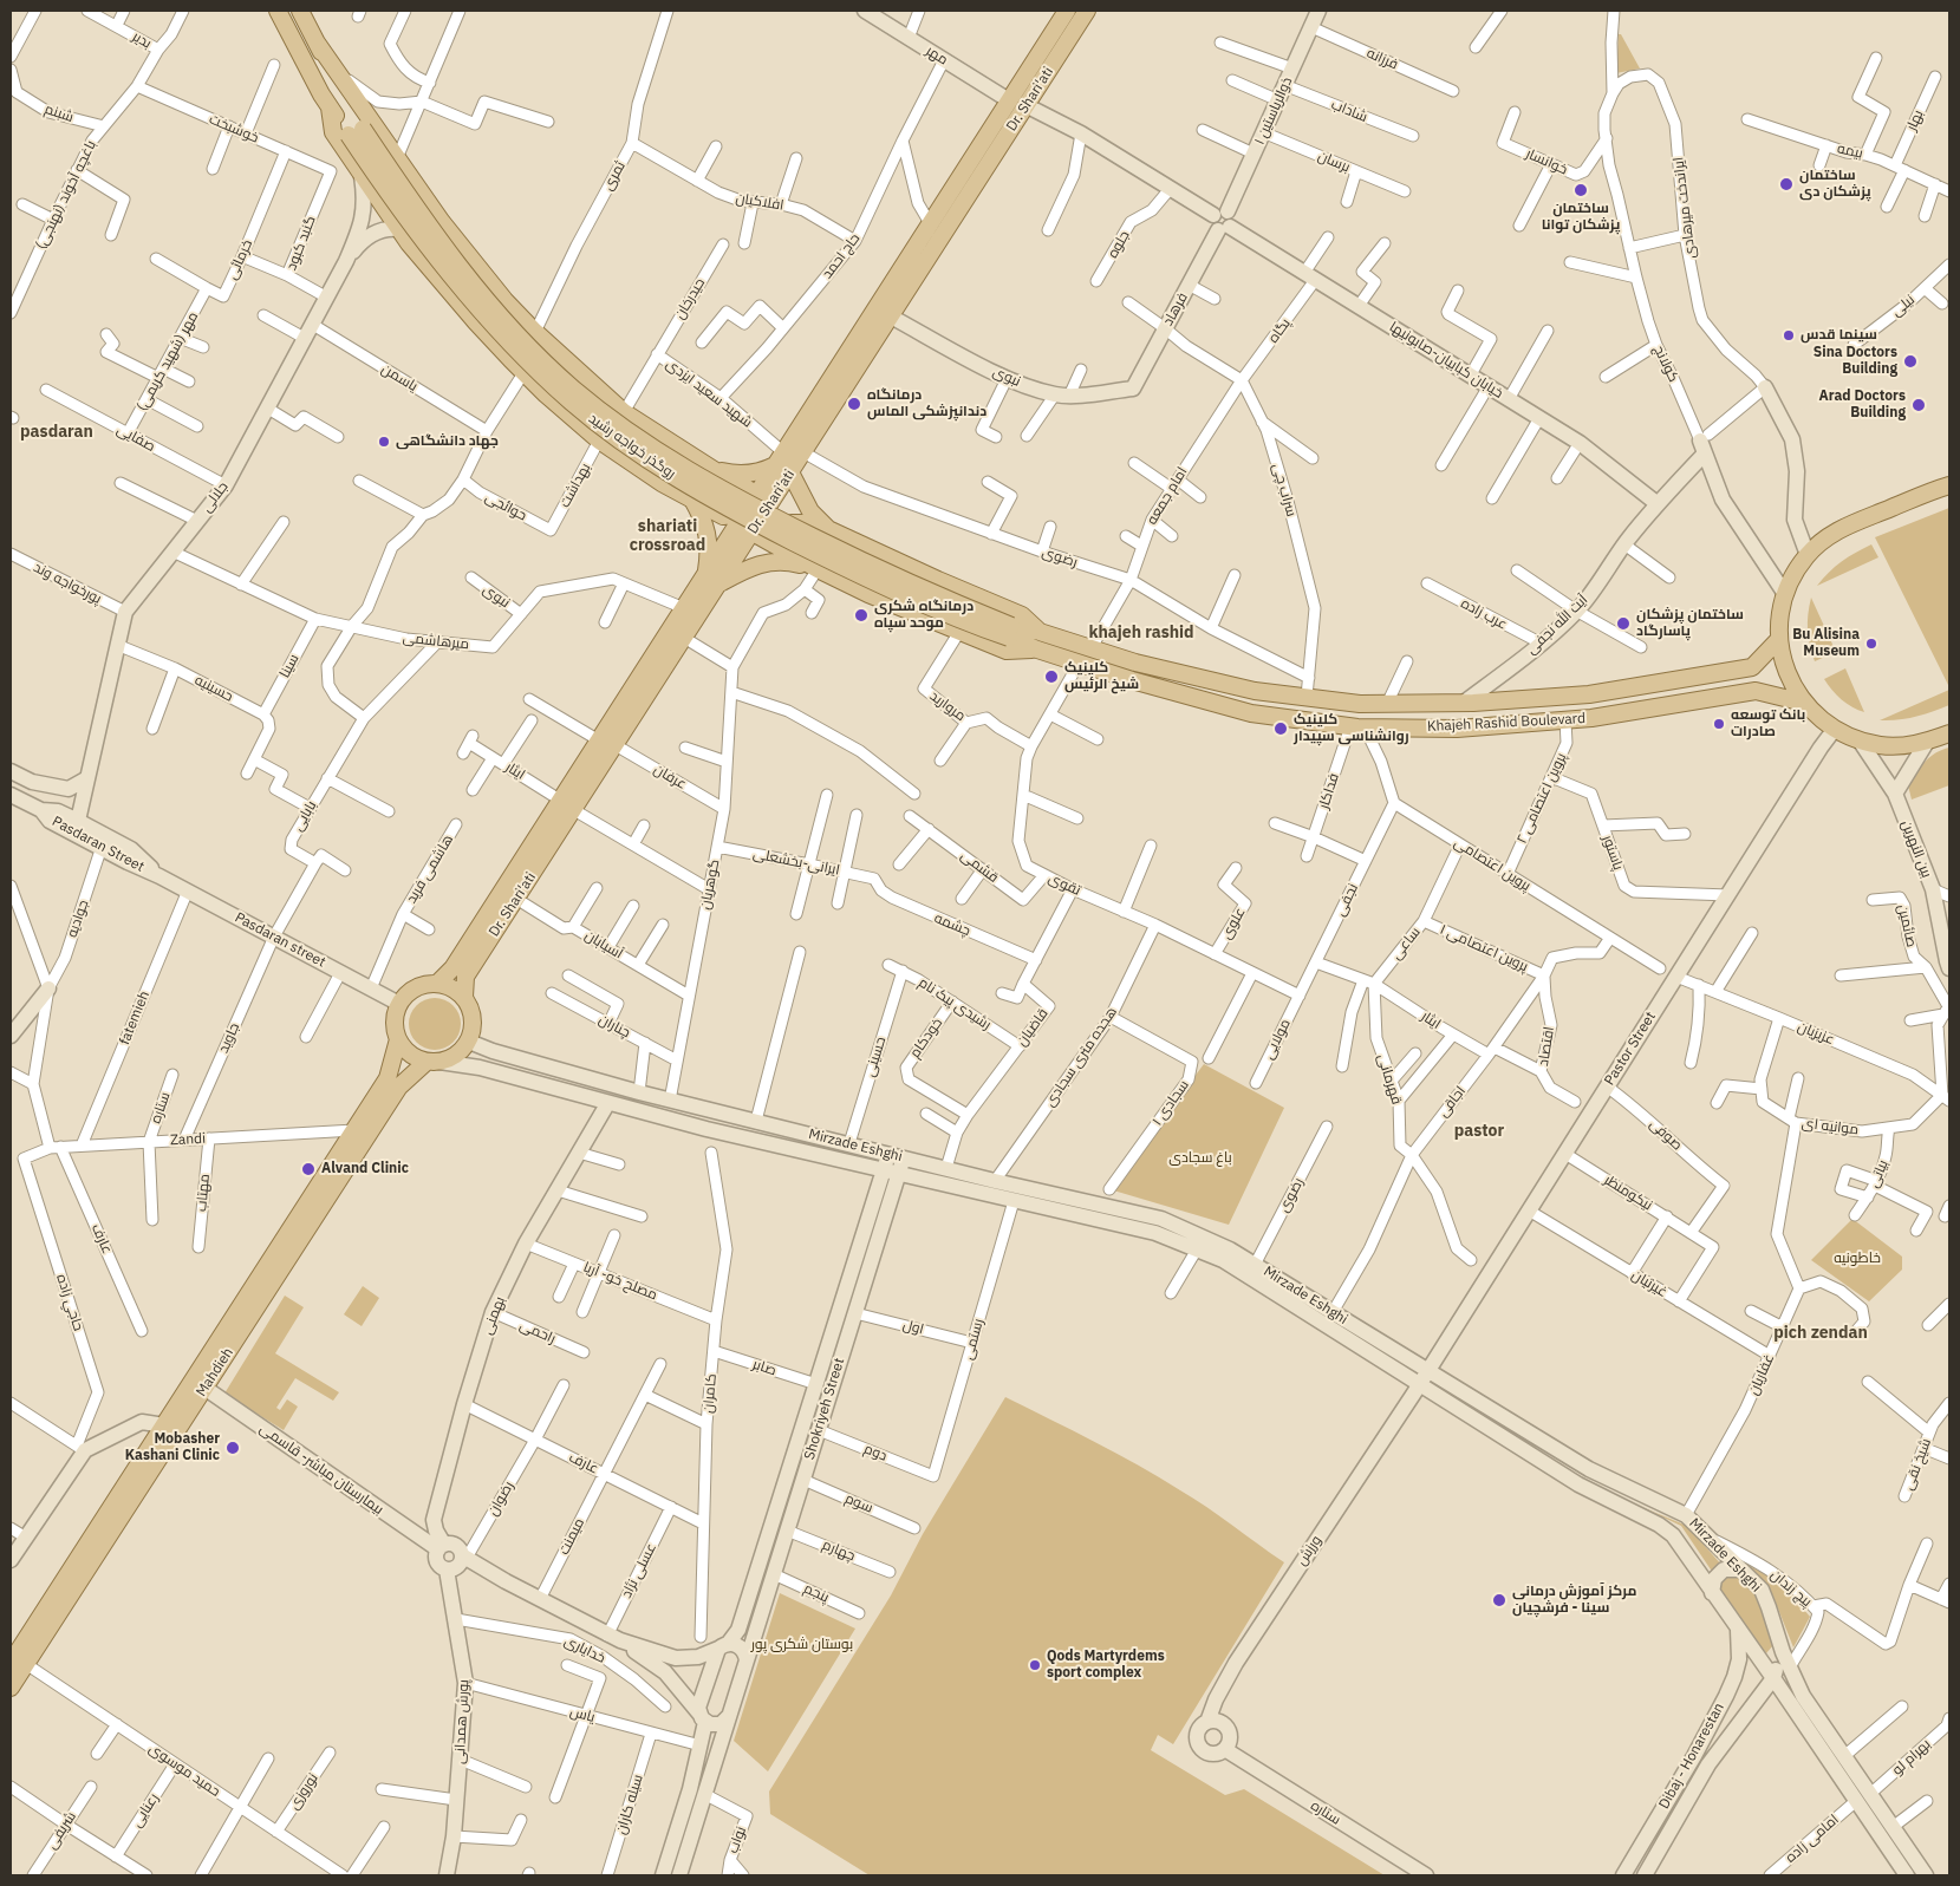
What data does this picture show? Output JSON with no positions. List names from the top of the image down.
{
  "streets": {
    "main road": [
      "مهر",
      "Dr. Shari'ati",
      "ذوالریاستین ۱",
      "فرهاد",
      "خیابان کبابیان-صابونیها",
      "کولانج",
      "نبوی",
      "روگذر خواجه رشید",
      "جلالی",
      "آیت الله نجفی",
      "Khajeh Rashid Boulevard",
      "Pasdaran Street",
      "بین النهرین",
      "Pasdaran street",
      "Pastor Street",
      "ستاره",
      "Mirzade Eshghi",
      "بهمنی",
      "Mahdieh",
      "Shokriyeh Street",
      "بیمارستان مباشر- قاسمی",
      "ورزش",
      "خدایاری",
      "پورش همدانی",
      "Dibaj - Honarestan"
    ],
    "street": [
      "بدیر",
      "فرزانه",
      "شاداب",
      "شبنم",
      "بهار",
      "خوشبخت",
      "بیمه",
      "برسان",
      "خوانسار",
      "ثمری",
      "باغچه آخوند (نهنجی)",
      "افلاکیان",
      "ایراندخت میرهادی",
      "گنبد کبود",
      "جلوه",
      "حاج احمد",
      "خرمائی",
      "حیدرخان",
      "نیلی",
      "پگاه",
      "مهر (شهید کریمی)",
      "یاسمن",
      "شهید سعید ایزدی",
      "صفایی",
      "بهداشت",
      "سراب چی",
      "امام جمعه",
      "حوائجی",
      "رضوی",
      "پورخواجه وند",
      "عرب زاده",
      "میرهاشمی",
      "سینا",
      "حسینیه",
      "مروارید",
      "ایثار",
      "عرفان",
      "فداکار",
      "پروین اعتصامی ۲",
      "بابایی",
      "پاستور",
      "ایرانی-بخشعلی",
      "پروین اعتصامی",
      "قشمی",
      "هاشمی فرید",
      "گوهریان",
      "تقوی",
      "نجفی",
      "جوادیه",
      "علوی",
      "چشمه",
      "صائمین",
      "ساعی",
      "آسیابان",
      "پروین اعتصامی ۱",
      "رشیدی پیک نام",
      "fatemieh",
      "چناران",
      "قاضیان",
      "عزیزیان",
      "جاوید",
      "خودکام",
      "مولایی",
      "اقتصاد",
      "حسینی",
      "هجده متری سجادی",
      "قهرمانی",
      "اجاقی",
      "سجادی ۱",
      "موانیه ای",
      "صوفی",
      "Zandi",
      "بیاتی",
      "مهتاب",
      "نیکومنظر",
      "عارف",
      "مصلح خو- آریا",
      "غیرتیان",
      "حاجي زاده",
      "اول",
      "راحمی",
      "رستمی",
      "صابر",
      "غفاریان",
      "کامران",
      "دوم",
      "شیخ نقی",
      "رضوان",
      "سوم",
      "میمنت",
      "چهارم",
      "عسلی نژاد",
      "پیچ زندان",
      "پنجم",
      "یاس",
      "بهرام لو",
      "حمید موسوی",
      "نوروزی",
      "سیله کاران",
      "رعنایی",
      "شریفی",
      "امامی زاده",
      "نواب"
    ]
  },
  "crossings": [
    ["بدیر", "خوشبخت"],
    ["بدیر", "باغچه آخوند (نهنجی)"],
    ["مهر", "Dr. Shari'ati"],
    ["مهر", "حاج احمد"],
    ["فرزانه", "ذوالریاستین ۱"],
    ["Dr. Shari'ati", "خیابان کبابیان-صابونیها"],
    ["Dr. Shari'ati", "نبوی"],
    ["Dr. Shari'ati", "شهید سعید ایزدی"],
    ["Dr. Shari'ati", "رضوی"],
    ["Dr. Shari'ati", "میرهاشمی"],
    ["Dr. Shari'ati", "ایثار"],
    ["Dr. Shari'ati", "عرفان"],
    ["Dr. Shari'ati", "Pasdaran street"],
    ["Dr. Shari'ati", "آسیابان"],
    ["Dr. Shari'ati", "Mirzade Eshghi"],
    ["Dr. Shari'ati", "Mahdieh"],
    ["ذوالریاستین ۱", "شاداب"],
    ["ذوالریاستین ۱", "برسان"],
    ["ذوالریاستین ۱", "فرهاد"],
    ["ذوالریاستین ۱", "خیابان کبابیان-صابونیها"],
    ["شبنم", "باغچه آخوند (نهنجی)"],
    ["بهار", "بیمه"],
    ["خوشبخت", "باغچه آخوند (نهنجی)"],
    ["خوشبخت", "گنبد کبود"],
    ["خوشبخت", "خرمائی"],
    ["خوانسار", "کولانج"],
    ["ثمری", "افلاکیان"],
    ["افلاکیان", "حاج احمد"],
    ["ایراندخت میرهادی", "کولانج"],
    ["گنبد کبود", "جلالی"],
    ["جلوه", "خیابان کبابیان-صابونیها"],
    ["حاج احمد", "شهید سعید ایزدی"],
    ["خرمائی", "مهر (شهید کریمی)"],
    ["حیدرخان", "شهید سعید ایزدی"],
    ["فرهاد", "خیابان کبابیان-صابونیها"],
    ["فرهاد", "نبوی"],
    ["پگاه", "خیابان کبابیان-صابونیها"],
    ["پگاه", "سراب چی"],
    ["پگاه", "امام جمعه"],
    ["خیابان کبابیان-صابونیها", "آیت الله نجفی"],
    ["مهر (شهید کریمی)", "صفایی"],
    ["کولانج", "آیت الله نجفی"],
    ["نبوی", "میرهاشمی"],
    ["یاسمن", "جلالی"],
    ["صفایی", "جلالی"],
    ["روگذر خواجه رشید", "Khajeh Rashid Boulevard"],
    ["بهداشت", "حوائجی"],
    ["سراب چی", "امام جمعه"],
    ["سراب چی", "رضوی"],
    ["سراب چی", "Khajeh Rashid Boulevard"],
    ["امام جمعه", "رضوی"],
    ["امام جمعه", "Khajeh Rashid Boulevard"],
    ["جلالی", "پورخواجه وند"],
    ["جلالی", "میرهاشمی"],
    ["جلالی", "حسینیه"],
    ["جلالی", "Pasdaran Street"],
    ["رضوی", "Mirzade Eshghi"],
    ["عرب زاده", "آیت الله نجفی"],
    ["آیت الله نجفی", "Khajeh Rashid Boulevard"],
    ["میرهاشمی", "سینا"],
    ["میرهاشمی", "بابایی"],
    ["سینا", "حسینیه"],
    ["مروارید", "تقوی"],
    ["Khajeh Rashid Boulevard", "فداکار"],
    ["Khajeh Rashid Boulevard", "پروین اعتصامی ۲"],
    ["Khajeh Rashid Boulevard", "تقوی"],
    ["ایثار", "گوهریان"],
    ["ایثار", "ساعی"],
    ["ایثار", "اقتصاد"],
    ["ایثار", "قهرمانی"],
    ["ایثار", "اجاقی"],
    ["عرفان", "گوهریان"],
    ["پروین اعتصامی ۲", "پاستور"],
    ["پروین اعتصامی ۲", "پروین اعتصامی"],
    ["Pasdaran Street", "جوادیه"],
    ["Pasdaran Street", "Pasdaran street"],
    ["پاستور", "Pastor Street"],
    ["ایرانی-بخشعلی", "گوهریان"],
    ["ایرانی-بخشعلی", "چشمه"],
    ["پروین اعتصامی", "نجفی"],
    ["پروین اعتصامی", "ساعی"],
    ["پروین اعتصامی", "اجاقی"],
    ["قشمی", "تقوی"],
    ["هاشمی فرید", "Pasdaran street"],
    ["گوهریان", "آسیابان"],
    ["گوهریان", "چناران"],
    ["گوهریان", "Mirzade Eshghi"],
    ["تقوی", "نجفی"],
    ["تقوی", "علوی"],
    ["تقوی", "مولایی"],
    ["تقوی", "هجده متری سجادی"],
    ["نجفی", "مولایی"],
    ["Pasdaran street", "fatemieh"],
    ["Pasdaran street", "جاوید"],
    ["Pasdaran street", "Mirzade Eshghi"],
    ["Pasdaran street", "Mahdieh"],
    ["ساعی", "پروین اعتصامی ۱"],
    ["ساعی", "قهرمانی"],
    ["پروین اعتصامی ۱", "اقتصاد"],
    ["پروین اعتصامی ۱", "اجاقی"],
    ["رشیدی پیک نام", "قاضیان"],
    ["رشیدی پیک نام", "خودکام"],
    ["رشیدی پیک نام", "حسینی"],
    ["fatemieh", "Zandi"],
    ["قاضیان", "خودکام"],
    ["قاضیان", "Mirzade Eshghi"],
    ["عزیزیان", "Pastor Street"],
    ["عزیزیان", "موانیه ای"],
    ["جاوید", "Zandi"],
    ["اقتصاد", "اجاقی"],
    ["Pastor Street", "صوفی"],
    ["Pastor Street", "Mirzade Eshghi"],
    ["Pastor Street", "نیکومنظر"],
    ["Pastor Street", "غیرتیان"],
    ["Pastor Street", "ورزش"],
    ["حسینی", "Mirzade Eshghi"],
    ["هجده متری سجادی", "سجادی ۱"],
    ["هجده متری سجادی", "Mirzade Eshghi"],
    ["قهرمانی", "اجاقی"],
    ["اجاقی", "Mirzade Eshghi"],
    ["ستاره", "Zandi"],
    ["ستاره", "ورزش"],
    ["موانیه ای", "بیاتی"],
    ["صوفی", "نیکومنظر"],
    ["Zandi", "مهتاب"],
    ["Zandi", "عارف"],
    ["Zandi", "حاجي زاده"],
    ["Zandi", "Mahdieh"],
    ["Mirzade Eshghi", "بهمنی"],
    ["Mirzade Eshghi", "رستمی"],
    ["Mirzade Eshghi", "Mahdieh"],
    ["Mirzade Eshghi", "غفاریان"],
    ["Mirzade Eshghi", "Shokriyeh Street"],
    ["Mirzade Eshghi", "ورزش"],
    ["Mirzade Eshghi", "پیچ زندان"],
    ["Mirzade Eshghi", "Dibaj - Honarestan"],
    ["Mirzade Eshghi", "بهرام لو"],
    ["Mirzade Eshghi", "امامی زاده"],
    ["نیکومنظر", "غیرتیان"],
    ["عارف", "بهمنی"],
    ["عارف", "کامران"],
    ["عارف", "رضوان"],
    ["عارف", "میمنت"],
    ["عارف", "عسلی نژاد"],
    ["مصلح خو- آریا", "بهمنی"],
    ["مصلح خو- آریا", "کامران"],
    ["غیرتیان", "غفاریان"],
    ["بهمنی", "راحمی"],
    ["بهمنی", "بیمارستان مباشر- قاسمی"],
    ["بهمنی", "رضوان"],
    ["بهمنی", "پورش همدانی"],
    ["اول", "رستمی"],
    ["اول", "Shokriyeh Street"],
    ["رستمی", "دوم"],
    ["صابر", "کامران"],
    ["صابر", "Shokriyeh Street"],
    ["Mahdieh", "بیمارستان مباشر- قاسمی"],
    ["Mahdieh", "حمید موسوی"],
    ["Shokriyeh Street", "دوم"],
    ["Shokriyeh Street", "سوم"],
    ["Shokriyeh Street", "چهارم"],
    ["Shokriyeh Street", "پنجم"],
    ["Shokriyeh Street", "خدایاری"],
    ["بیمارستان مباشر- قاسمی", "رضوان"],
    ["بیمارستان مباشر- قاسمی", "پورش همدانی"],
    ["رضوان", "پورش همدانی"],
    ["عسلی نژاد", "خدایاری"],
    ["خدایاری", "پورش همدانی"],
    ["یاس", "پورش همدانی"],
    ["یاس", "سیله کاران"],
    ["بهرام لو", "امامی زاده"],
    ["حمید موسوی", "نوروزی"],
    ["حمید موسوی", "رعنایی"]
  ],
  "districts": [
    "pasdaran",
    "shariati crossroad",
    "khajeh rashid",
    "pastor",
    "pich zendan"
  ],
  "parks": ["باغ سجادی", "خاطونیه", "بوستان شکری پور"],
  "places": [
    "ساختمان پزشکان دی",
    "ساختمان پزشکان توانا",
    "سینما قدس",
    "Sina Doctors Building",
    "درمانگاه دندانپزشکی الماس",
    "Arad Doctors Building",
    "جهاد دانشگاهی",
    "درمانگاه شکری موحد سپاه",
    "ساختمان پزشکان پاسارگاد",
    "Bu Alisina Museum",
    "کلینیک شیخ الرئیس",
    "بانک توسعه صادرات",
    "کلینیک روانشناسی سپیدار",
    "Alvand Clinic",
    "Mobasher Kashani Clinic",
    "مرکز آموزش درمانی سینا - فرشچیان",
    "Qods Martyrdems sport complex"
  ]
}
